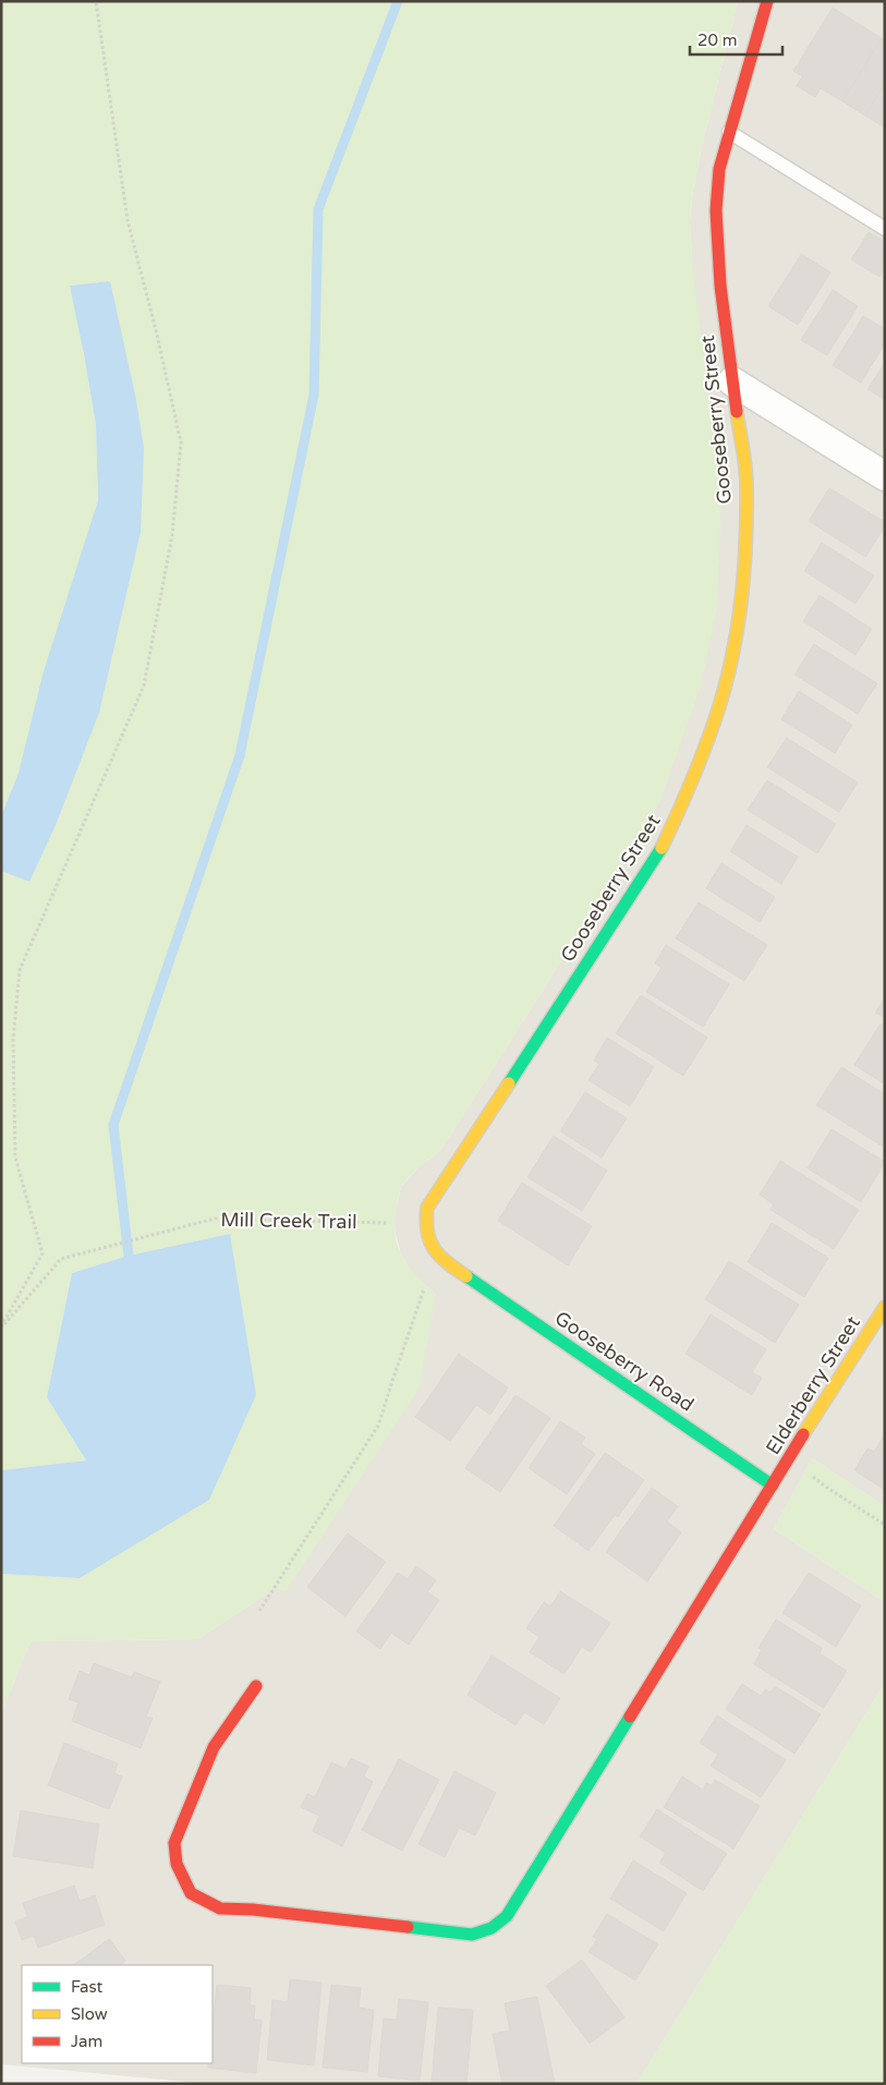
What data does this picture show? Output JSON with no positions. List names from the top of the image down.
{
  "streets": {
    "street": ["Gooseberry Street", "Gooseberry Road", "Elderberry Street"],
    "path": ["Mill Creek Trail"]
  },
  "crossings": [
    ["Gooseberry Street", "Gooseberry Road"],
    ["Gooseberry Road", "Elderberry Street"]
  ],
  "legend": ["Fast", "Slow", "Jam"],
  "scale_bar": "20 m"
}
